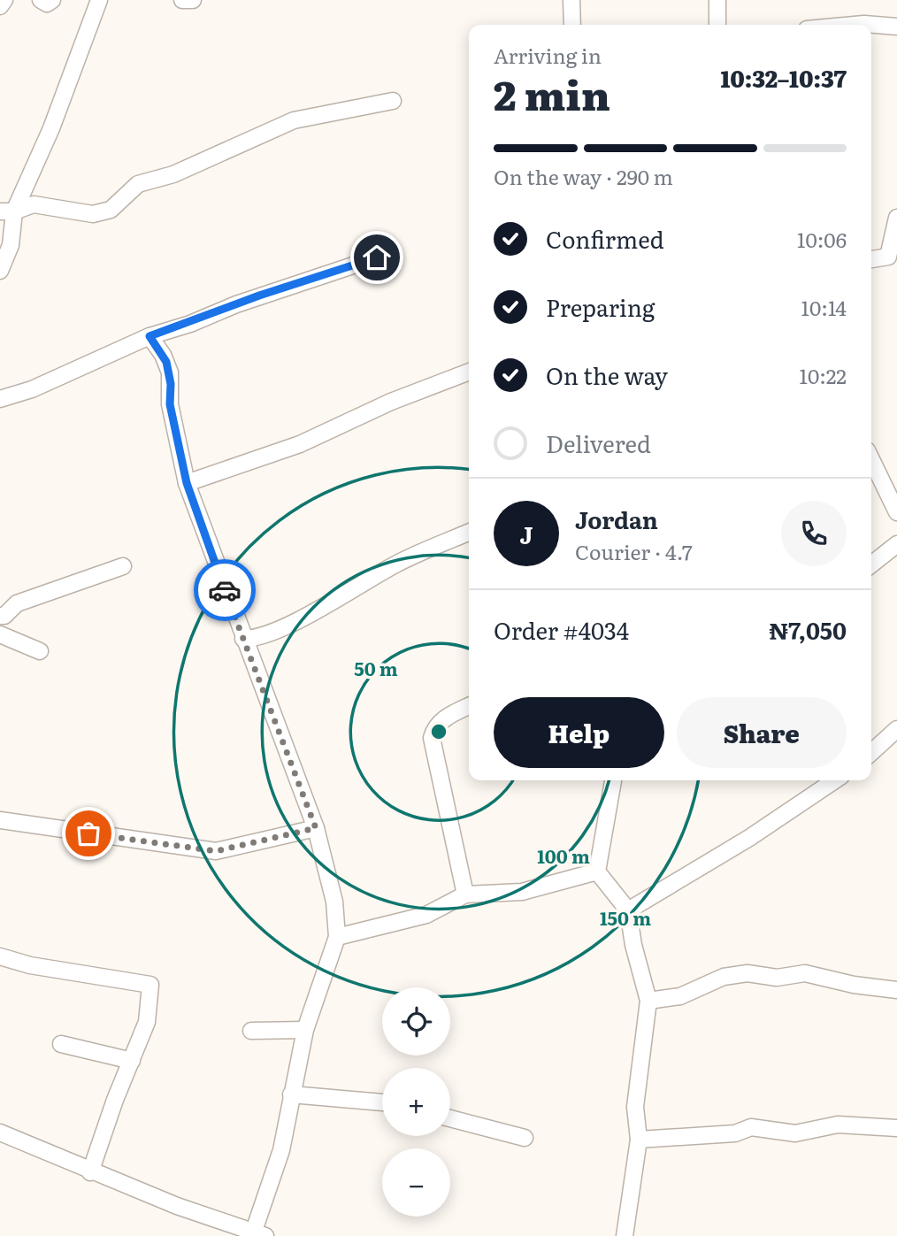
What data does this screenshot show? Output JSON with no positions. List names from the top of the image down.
{
  "page": {
    "heading": ["2 min", "Arriving in", "10:32–10:37"],
    "panel": [
      "Jordan",
      "Courier · 4.7",
      "Order #4034",
      "₦7,050"
    ],
    "bar": "On the way · 290 m",
    "list": [
      ["Confirmed", "10:06"],
      ["Preparing", "10:14"],
      ["On the way", "10:22"],
      "Delivered"
    ],
    "round": "J",
    "buttons": ["Help", "Share"],
    "map_buttons": ["+", "−"]
  },
  "rings": ["50 m", "100 m", "150 m"]
}
